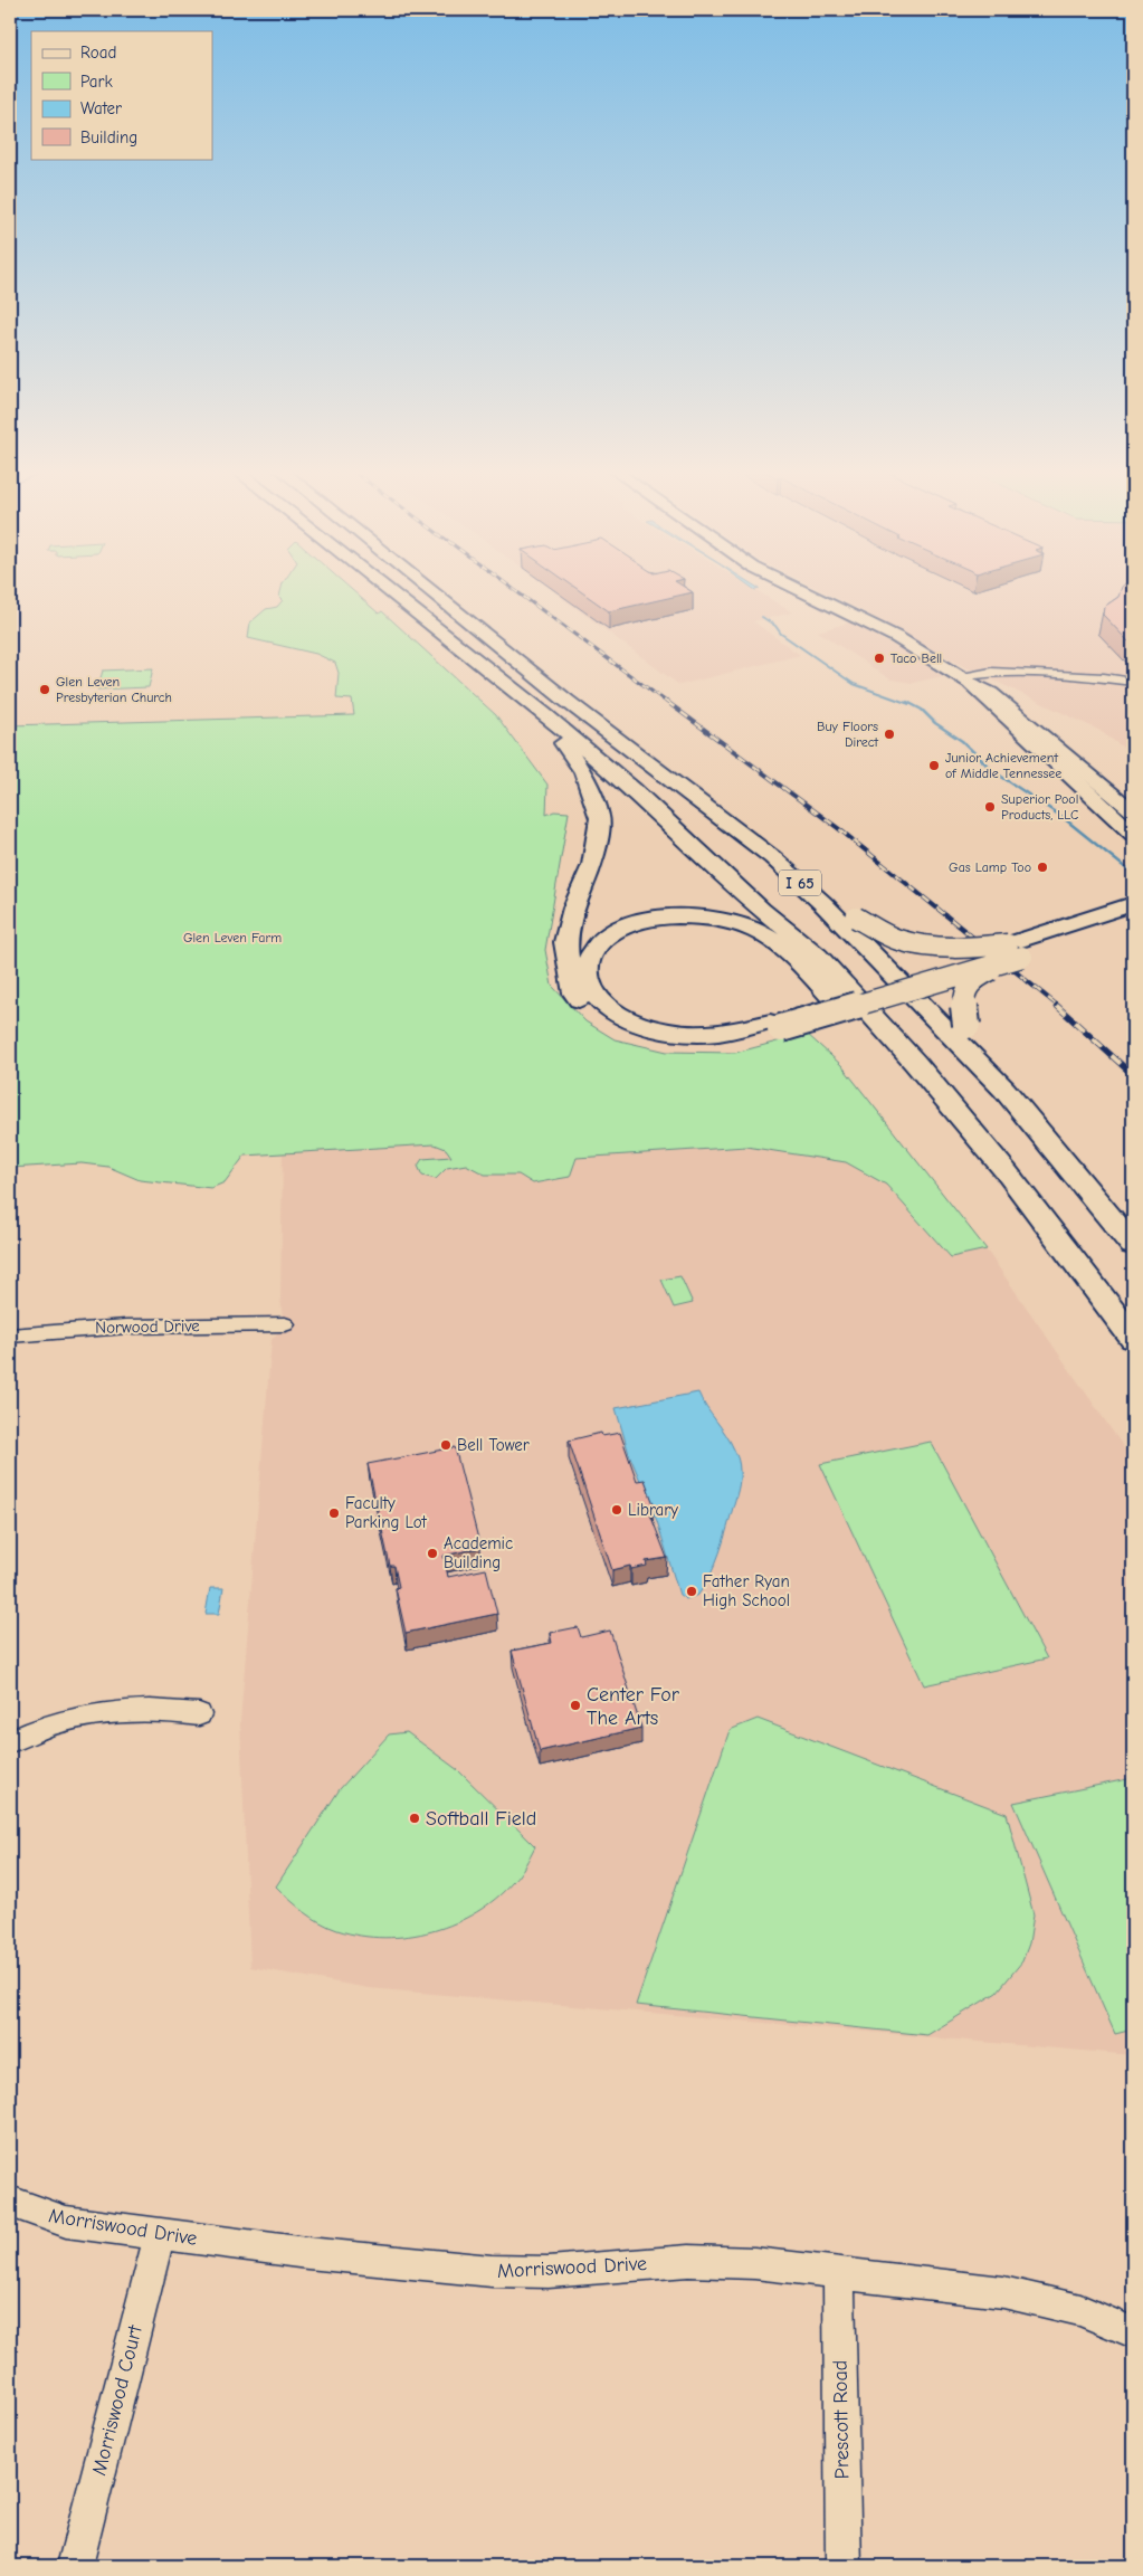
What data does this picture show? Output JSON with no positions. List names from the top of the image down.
{
  "streets": {
    "highway": ["I 65"],
    "street": [
      "Norwood Drive",
      "Morriswood Drive",
      "Morriswood Court",
      "Prescott Road"
    ]
  },
  "crossings": [
    ["Morriswood Drive", "Morriswood Court"],
    ["Morriswood Drive", "Prescott Road"]
  ],
  "parks": ["Glen Leven Farm"],
  "places": [
    "Taco Bell",
    "Glen Leven Presbyterian Church",
    "Buy Floors Direct",
    "Junior Achievement of Middle Tennessee",
    "Superior Pool Products, LLC",
    "Gas Lamp Too",
    "Bell Tower",
    "Library",
    "Faculty Parking Lot",
    "Academic Building",
    "Father Ryan High School",
    "Center For The Arts",
    "Softball Field"
  ],
  "legend": [
    "Road",
    "Park",
    "Water",
    "Building"
  ]
}
